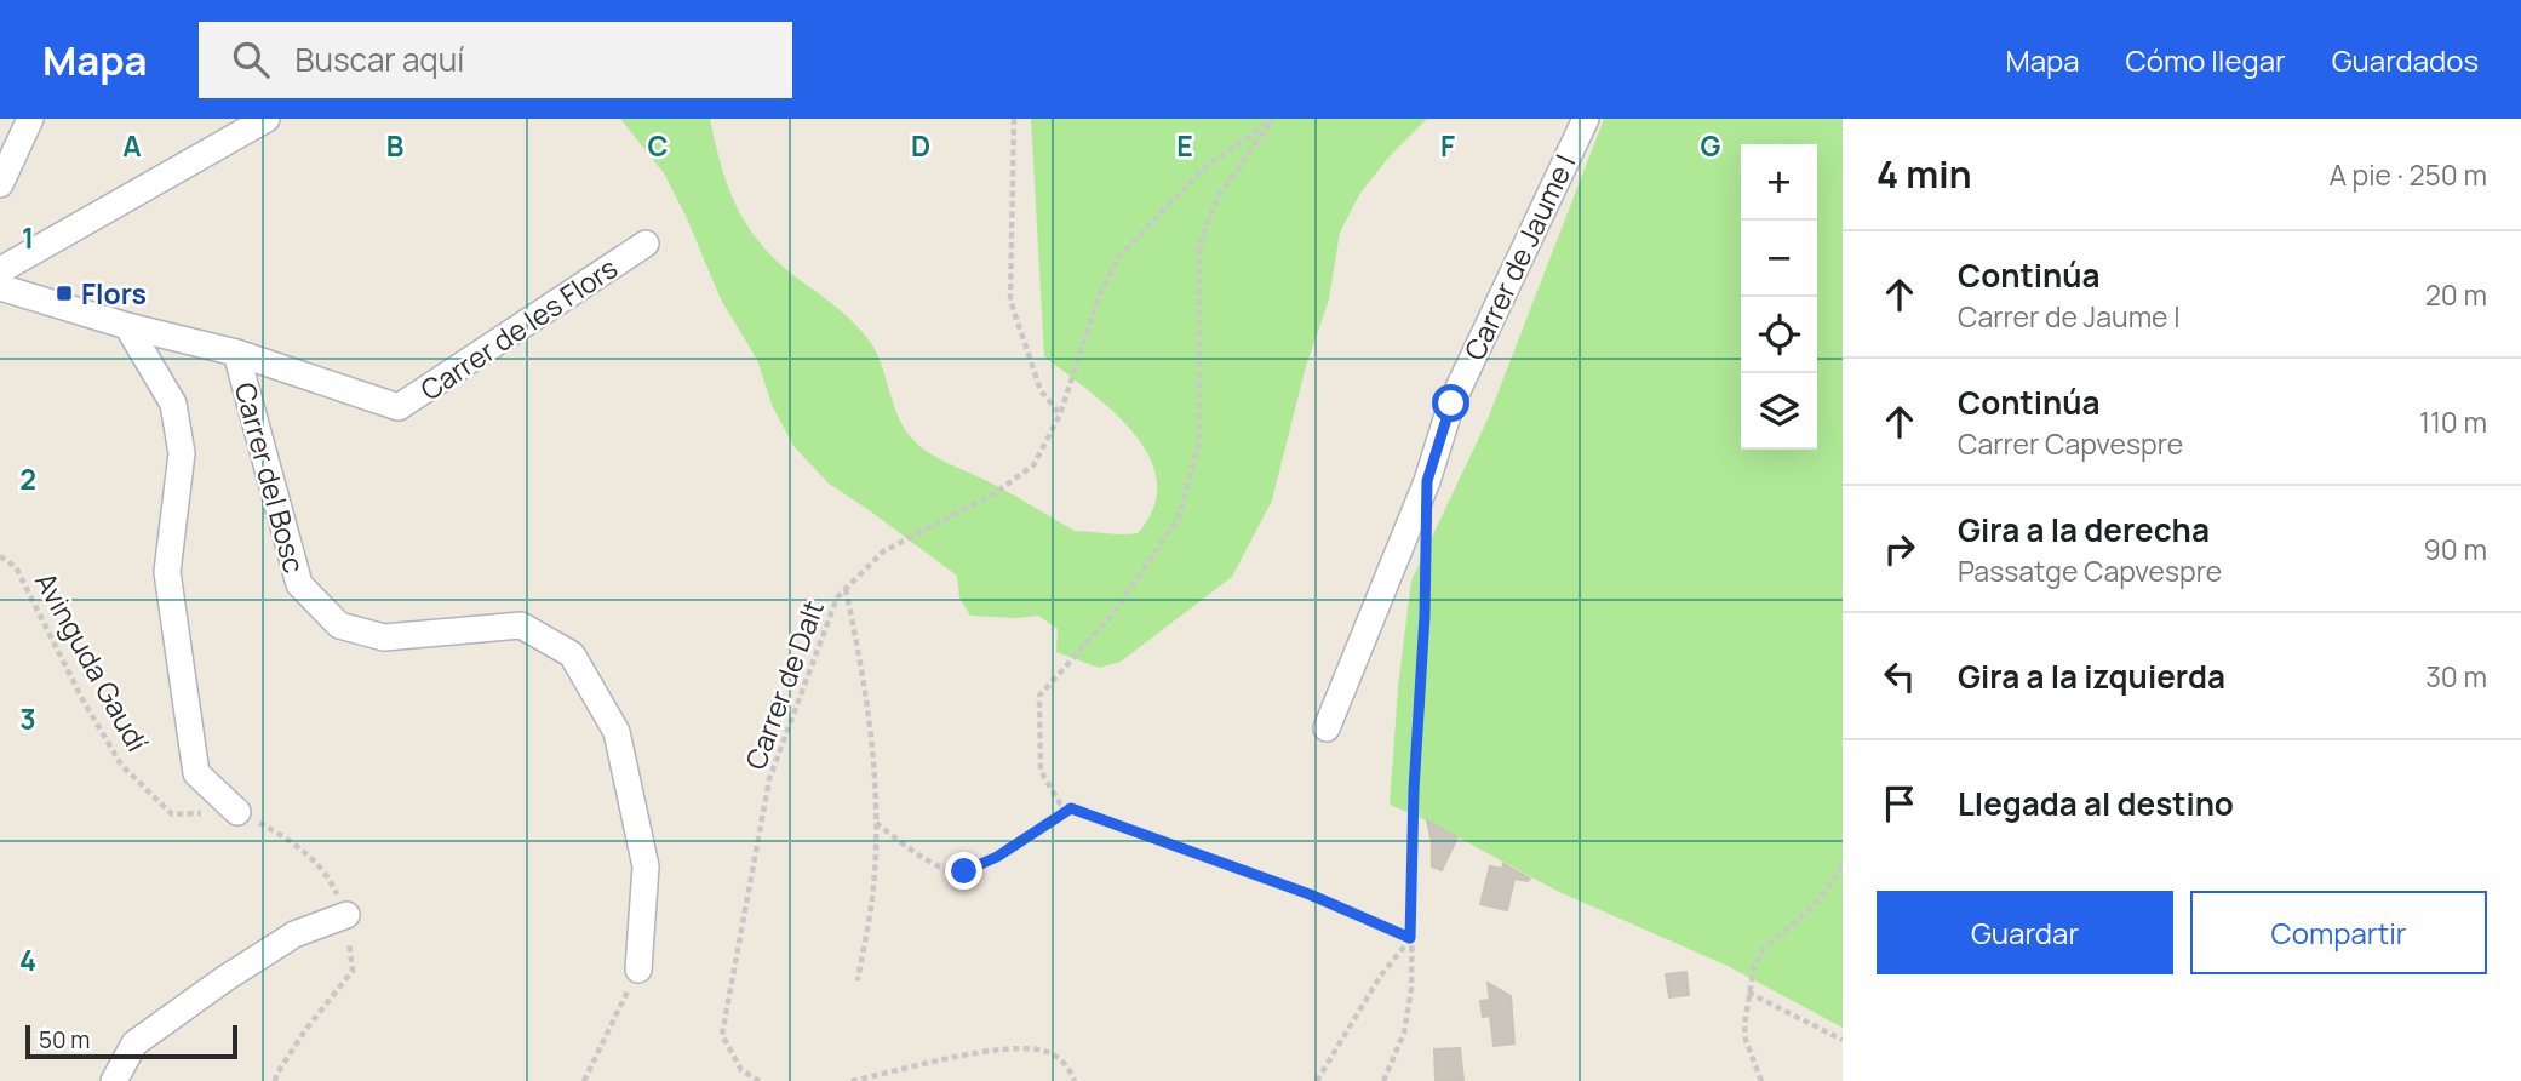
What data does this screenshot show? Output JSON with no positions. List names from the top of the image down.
{
  "streets": {
    "street": ["Carrer de Jaume I", "Carrer de les Flors", "Carrer del Bosc"],
    "path": ["Avinguda Gaudí", "Carrer de Dalt"]
  },
  "crossings": [
    ["Carrer de les Flors", "Carrer del Bosc"]
  ],
  "places": {
    "transit": ["Flors"]
  },
  "scale_bar": "50 m",
  "page": {
    "header": "Mapa",
    "search": "Buscar aquí",
    "nav": ["Mapa", "Cómo llegar", "Guardados"],
    "heading": ["4 min", "A pie · 250 m"],
    "map_buttons": ["+", "−"],
    "list": [
      ["Continúa", "Carrer de Jaume I", "20 m"],
      ["Continúa", "Carrer Capvespre", "110 m"],
      ["Gira a la derecha", "Passatge Capvespre", "90 m"],
      ["Gira a la izquierda", "30 m"],
      "Llegada al destino"
    ],
    "buttons": ["Guardar", "Compartir"],
    "scale": "50 m"
  },
  "grid": {
    "columns": [
      "A",
      "B",
      "C",
      "D",
      "E",
      "F",
      "G"
    ],
    "rows": [
      "1",
      "2",
      "3",
      "4"
    ]
  }
}
